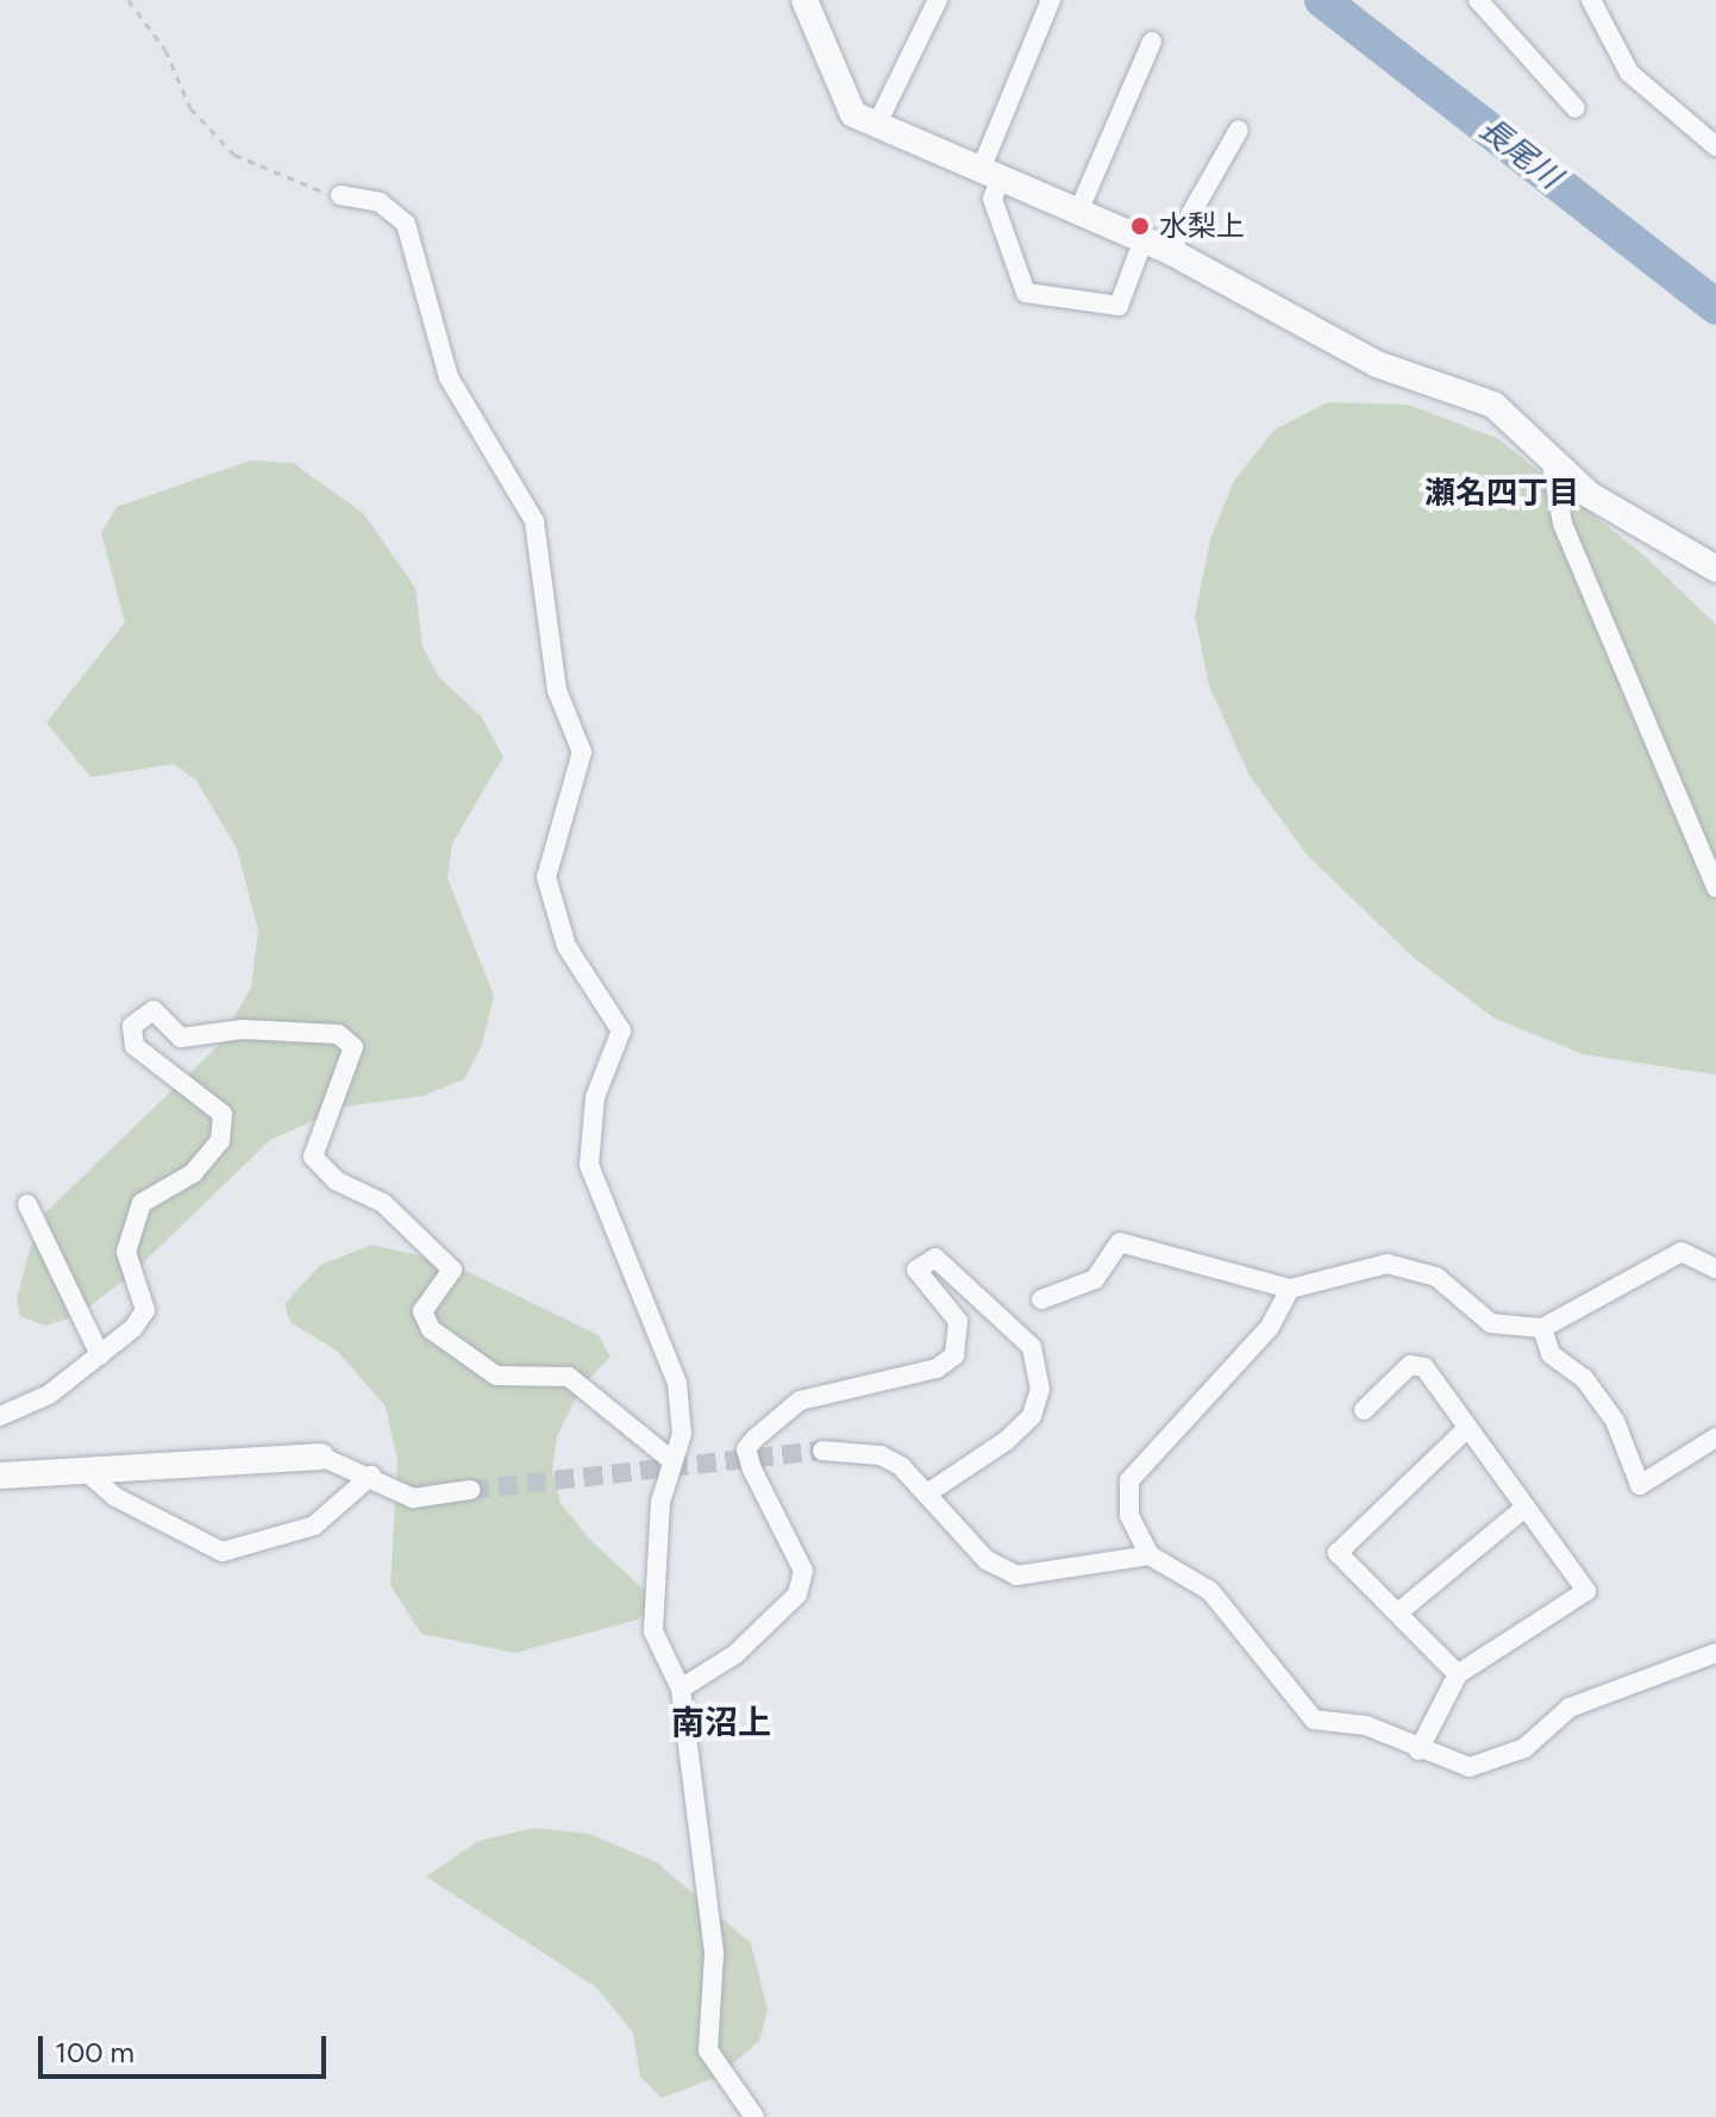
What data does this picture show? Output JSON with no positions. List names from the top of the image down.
{
  "districts": ["瀬名四丁目", "南沼上"],
  "water": ["長尾川"],
  "places": ["水梨上"],
  "scale_bar": "100 m"
}
